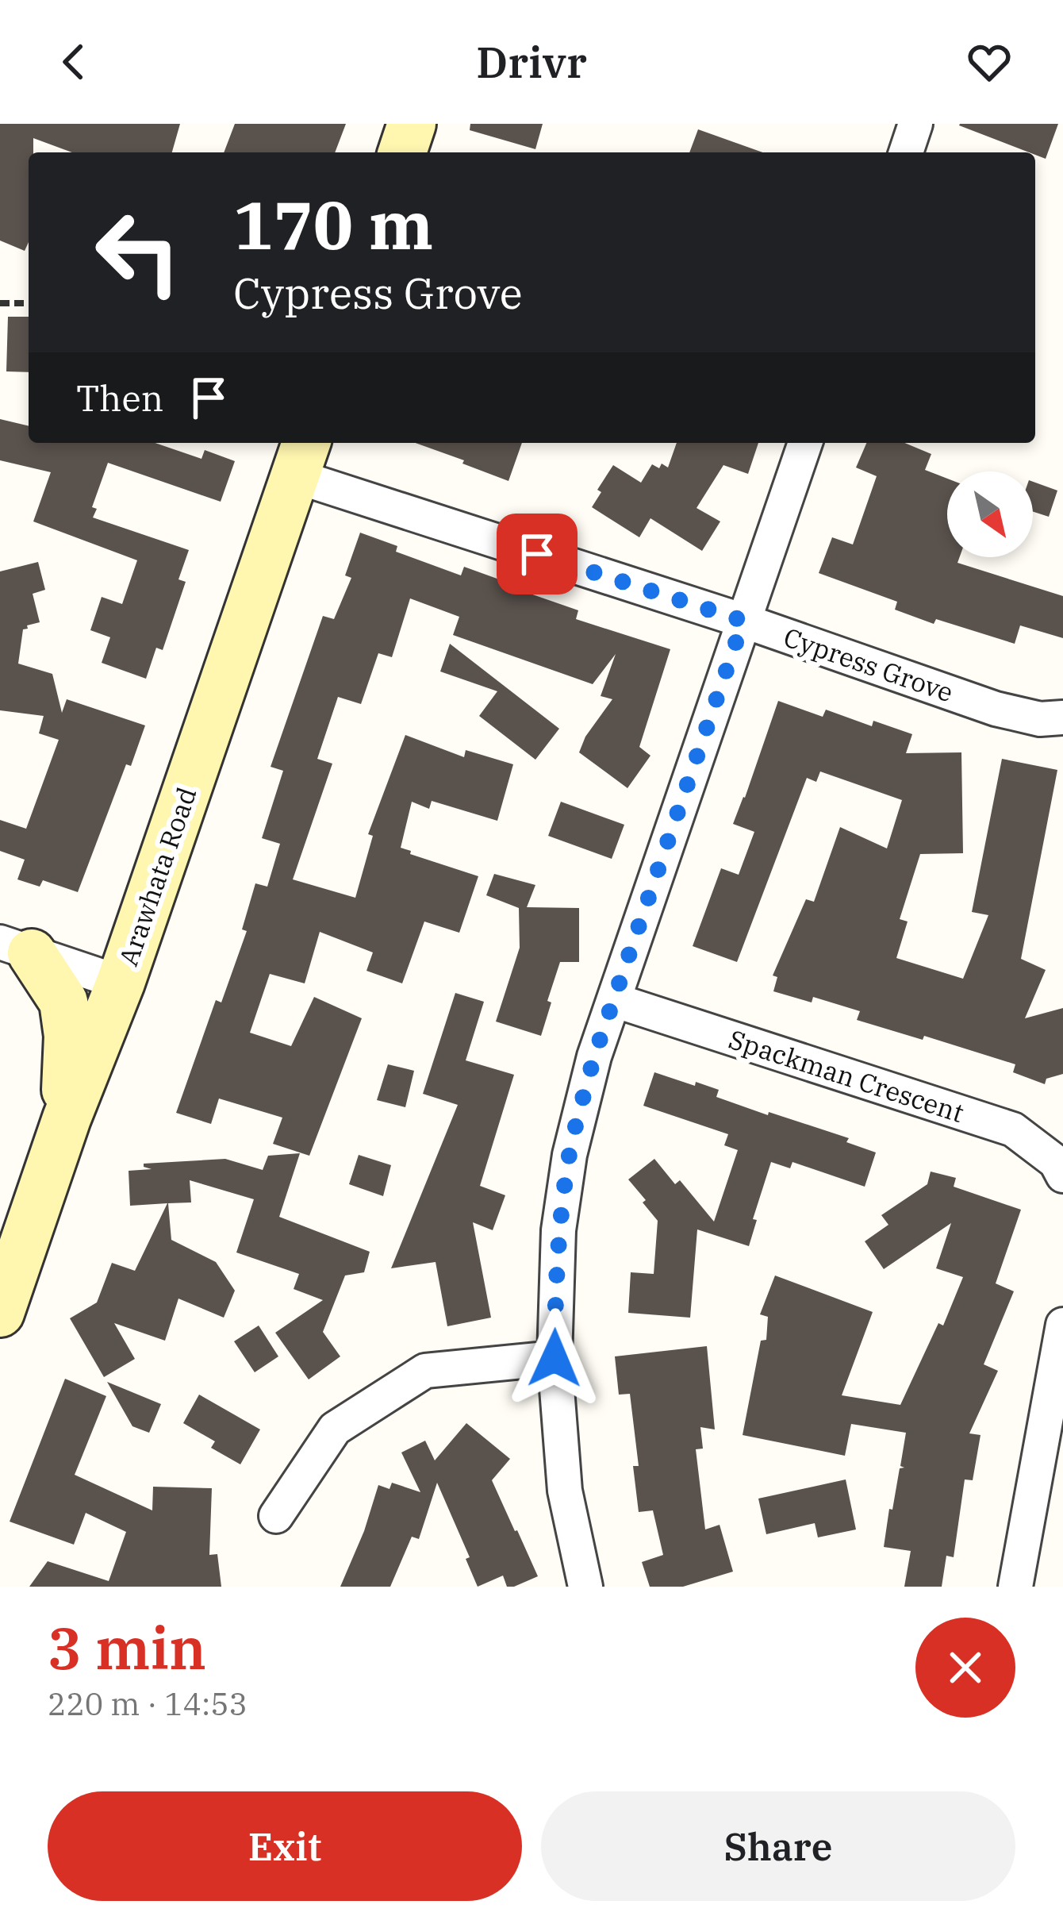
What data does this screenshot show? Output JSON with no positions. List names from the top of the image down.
{
  "streets": {
    "main road": ["Arawhata Road"],
    "street": ["Cypress Grove", "Spackman Crescent"]
  },
  "crossings": [
    ["Cypress Grove", "Arawhata Road"]
  ],
  "north": "bottom right",
  "page": {
    "header": "Drivr",
    "turn": ["170 m", "Cypress Grove"],
    "then": "Then",
    "heading": ["3 min", "220 m · 14:53"],
    "buttons": ["Exit", "Share"]
  }
}
